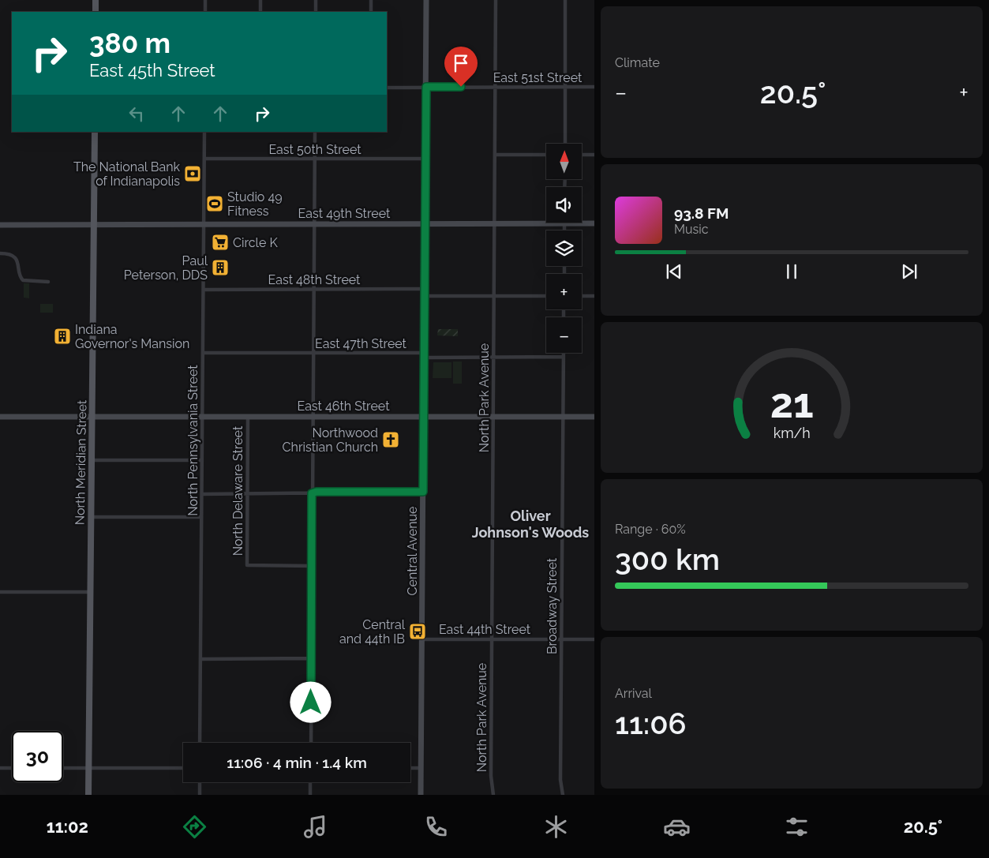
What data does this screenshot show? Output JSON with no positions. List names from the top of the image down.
{
  "streets": {
    "main road": [
      "East 49th Street",
      "East 46th Street",
      "North Meridian Street",
      "Central Avenue"
    ],
    "street": [
      "East 51st Street",
      "East 50th Street",
      "East 48th Street",
      "East 47th Street",
      "North Park Avenue",
      "North Pennsylvania Street",
      "North Delaware Street",
      "Broadway Street",
      "East 44th Street"
    ]
  },
  "crossings": [
    ["East 51st Street", "North Park Avenue"],
    ["East 51st Street", "Central Avenue"],
    ["East 50th Street", "North Pennsylvania Street"],
    ["East 50th Street", "Central Avenue"],
    ["East 49th Street", "North Park Avenue"],
    ["East 49th Street", "North Pennsylvania Street"],
    ["East 49th Street", "North Meridian Street"],
    ["East 49th Street", "Central Avenue"],
    ["East 48th Street", "North Pennsylvania Street"],
    ["East 48th Street", "Central Avenue"],
    ["East 47th Street", "North Park Avenue"],
    ["East 47th Street", "North Pennsylvania Street"],
    ["East 47th Street", "Central Avenue"],
    ["East 47th Street", "Broadway Street"],
    ["North Park Avenue", "East 46th Street"],
    ["North Park Avenue", "East 44th Street"],
    ["East 46th Street", "North Pennsylvania Street"],
    ["East 46th Street", "North Meridian Street"],
    ["East 46th Street", "North Delaware Street"],
    ["East 46th Street", "Central Avenue"],
    ["East 46th Street", "Broadway Street"],
    ["Central Avenue", "East 44th Street"],
    ["Broadway Street", "East 44th Street"]
  ],
  "districts": ["Oliver Johnson's Woods"],
  "places": {
    "bank": ["The National Bank of Indianapolis"],
    "sports": ["Studio 49 Fitness"],
    "supermarket": ["Circle K"],
    "building": ["Paul Peterson, DDS", "Indiana Governor's Mansion"],
    "church": ["Northwood Christian Church"],
    "bus stop": ["Central and 44th IB"]
  },
  "north": "top",
  "page": {
    "tile": [
      "Climate",
      ["Range · 60%", "300 km"],
      ["Arrival", "11:06"]
    ],
    "turn": ["380 m", "East 45th Street"],
    "heat": ["−", "20.5°", "+"],
    "map_buttons": ["+", "−"],
    "song": ["93.8 FM", "Music"],
    "limit": "30",
    "trip": "11:06 · 4 min · 1.4 km",
    "tabs": ["11:02", "20.5°"],
    "gauge": ["21", "km/h"]
  }
}
